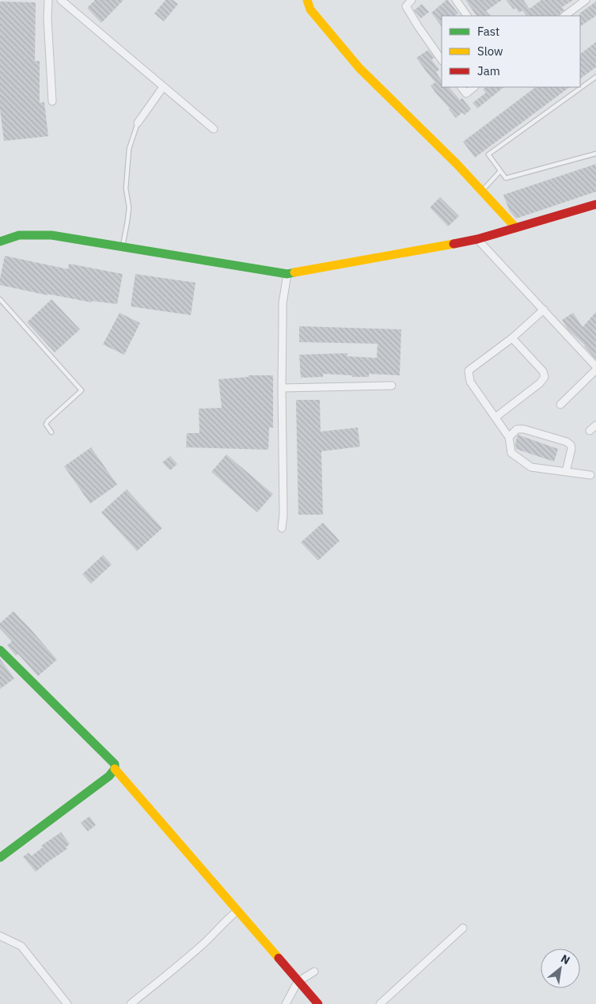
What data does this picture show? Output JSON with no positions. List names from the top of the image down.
{
  "legend": ["Fast", "Slow", "Jam"],
  "north": "top right"
}
